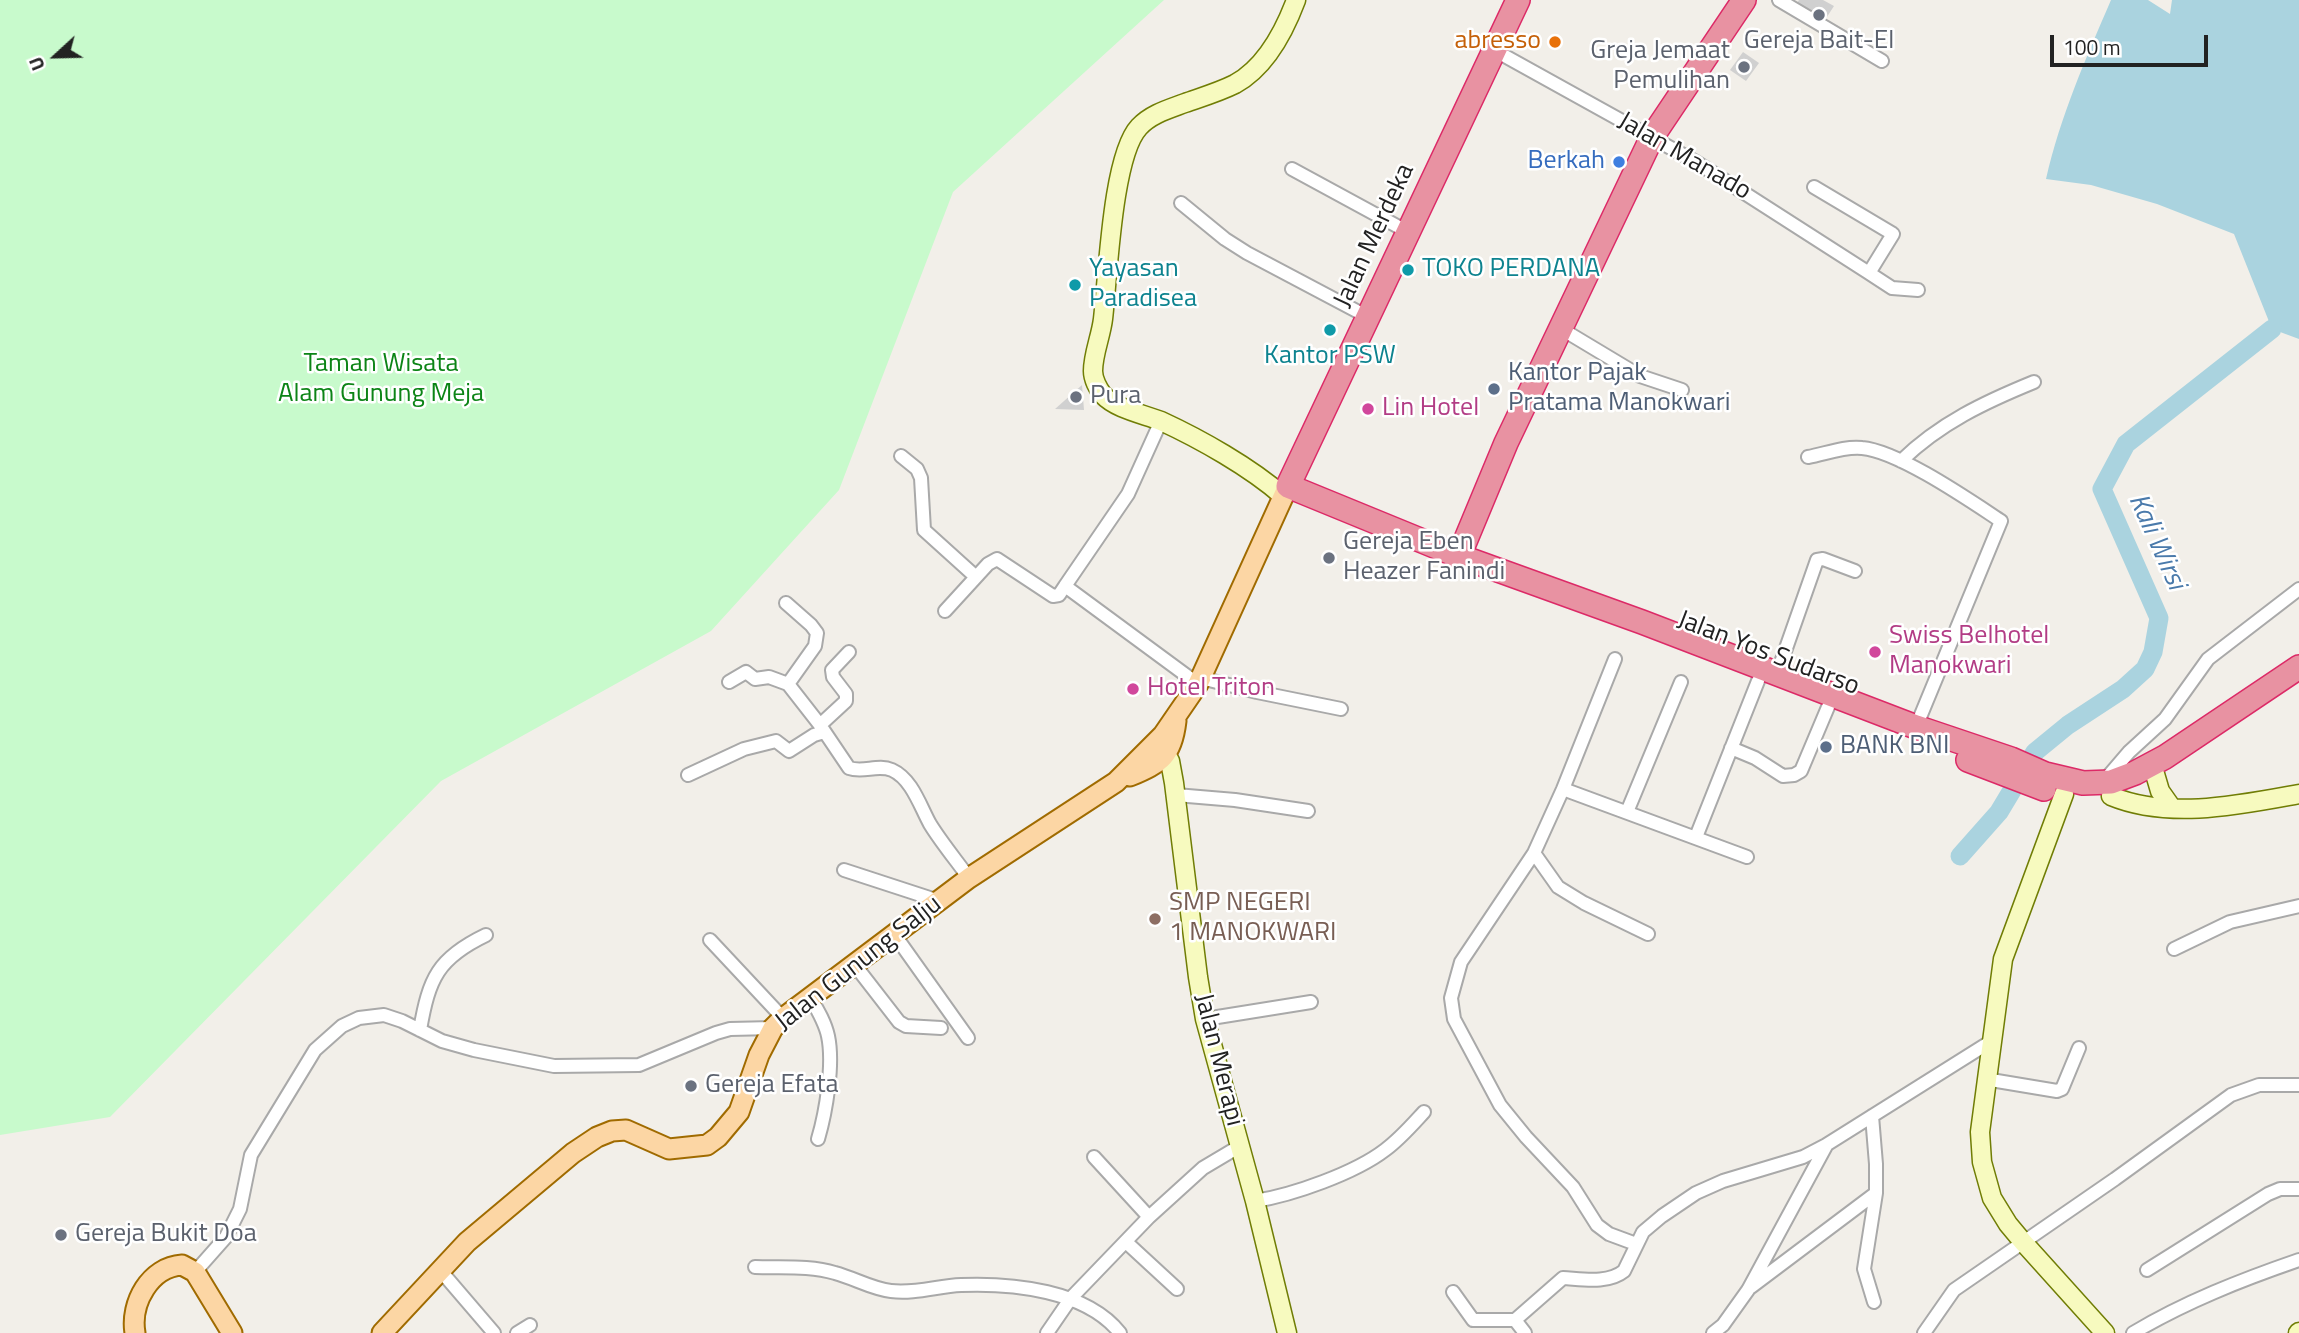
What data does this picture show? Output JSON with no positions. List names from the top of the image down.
{
  "streets": {
    "highway": ["Jalan Merdeka", "Jalan Yos Sudarso"],
    "main road": ["Jalan Gunung Salju"],
    "street": ["Jalan Manado", "Jalan Merapi"]
  },
  "crossings": [
    ["Jalan Manado", "Jalan Merdeka"],
    ["Jalan Merdeka", "Jalan Yos Sudarso"],
    ["Jalan Gunung Salju", "Jalan Merapi"]
  ],
  "water": ["Kali Wirsi"],
  "parks": ["Taman Wisata Alam Gunung Meja"],
  "places": [
    "Gereja Bait-El",
    "abresso",
    "Greja Jemaat Pemulihan",
    "Berkah",
    "TOKO PERDANA",
    "Yayasan Paradisea",
    "Kantor PSW",
    "Kantor Pajak Pratama Manokwari",
    "Pura",
    "Lin Hotel",
    "Gereja Eben Heazer Fanindi",
    "Swiss Belhotel Manokwari",
    "Hotel Triton",
    "BANK BNI",
    "SMP NEGERI 1 MANOKWARI",
    "Gereja Efata",
    "Gereja Bukit Doa"
  ],
  "scale_bar": "100 m",
  "north": "left"
}
